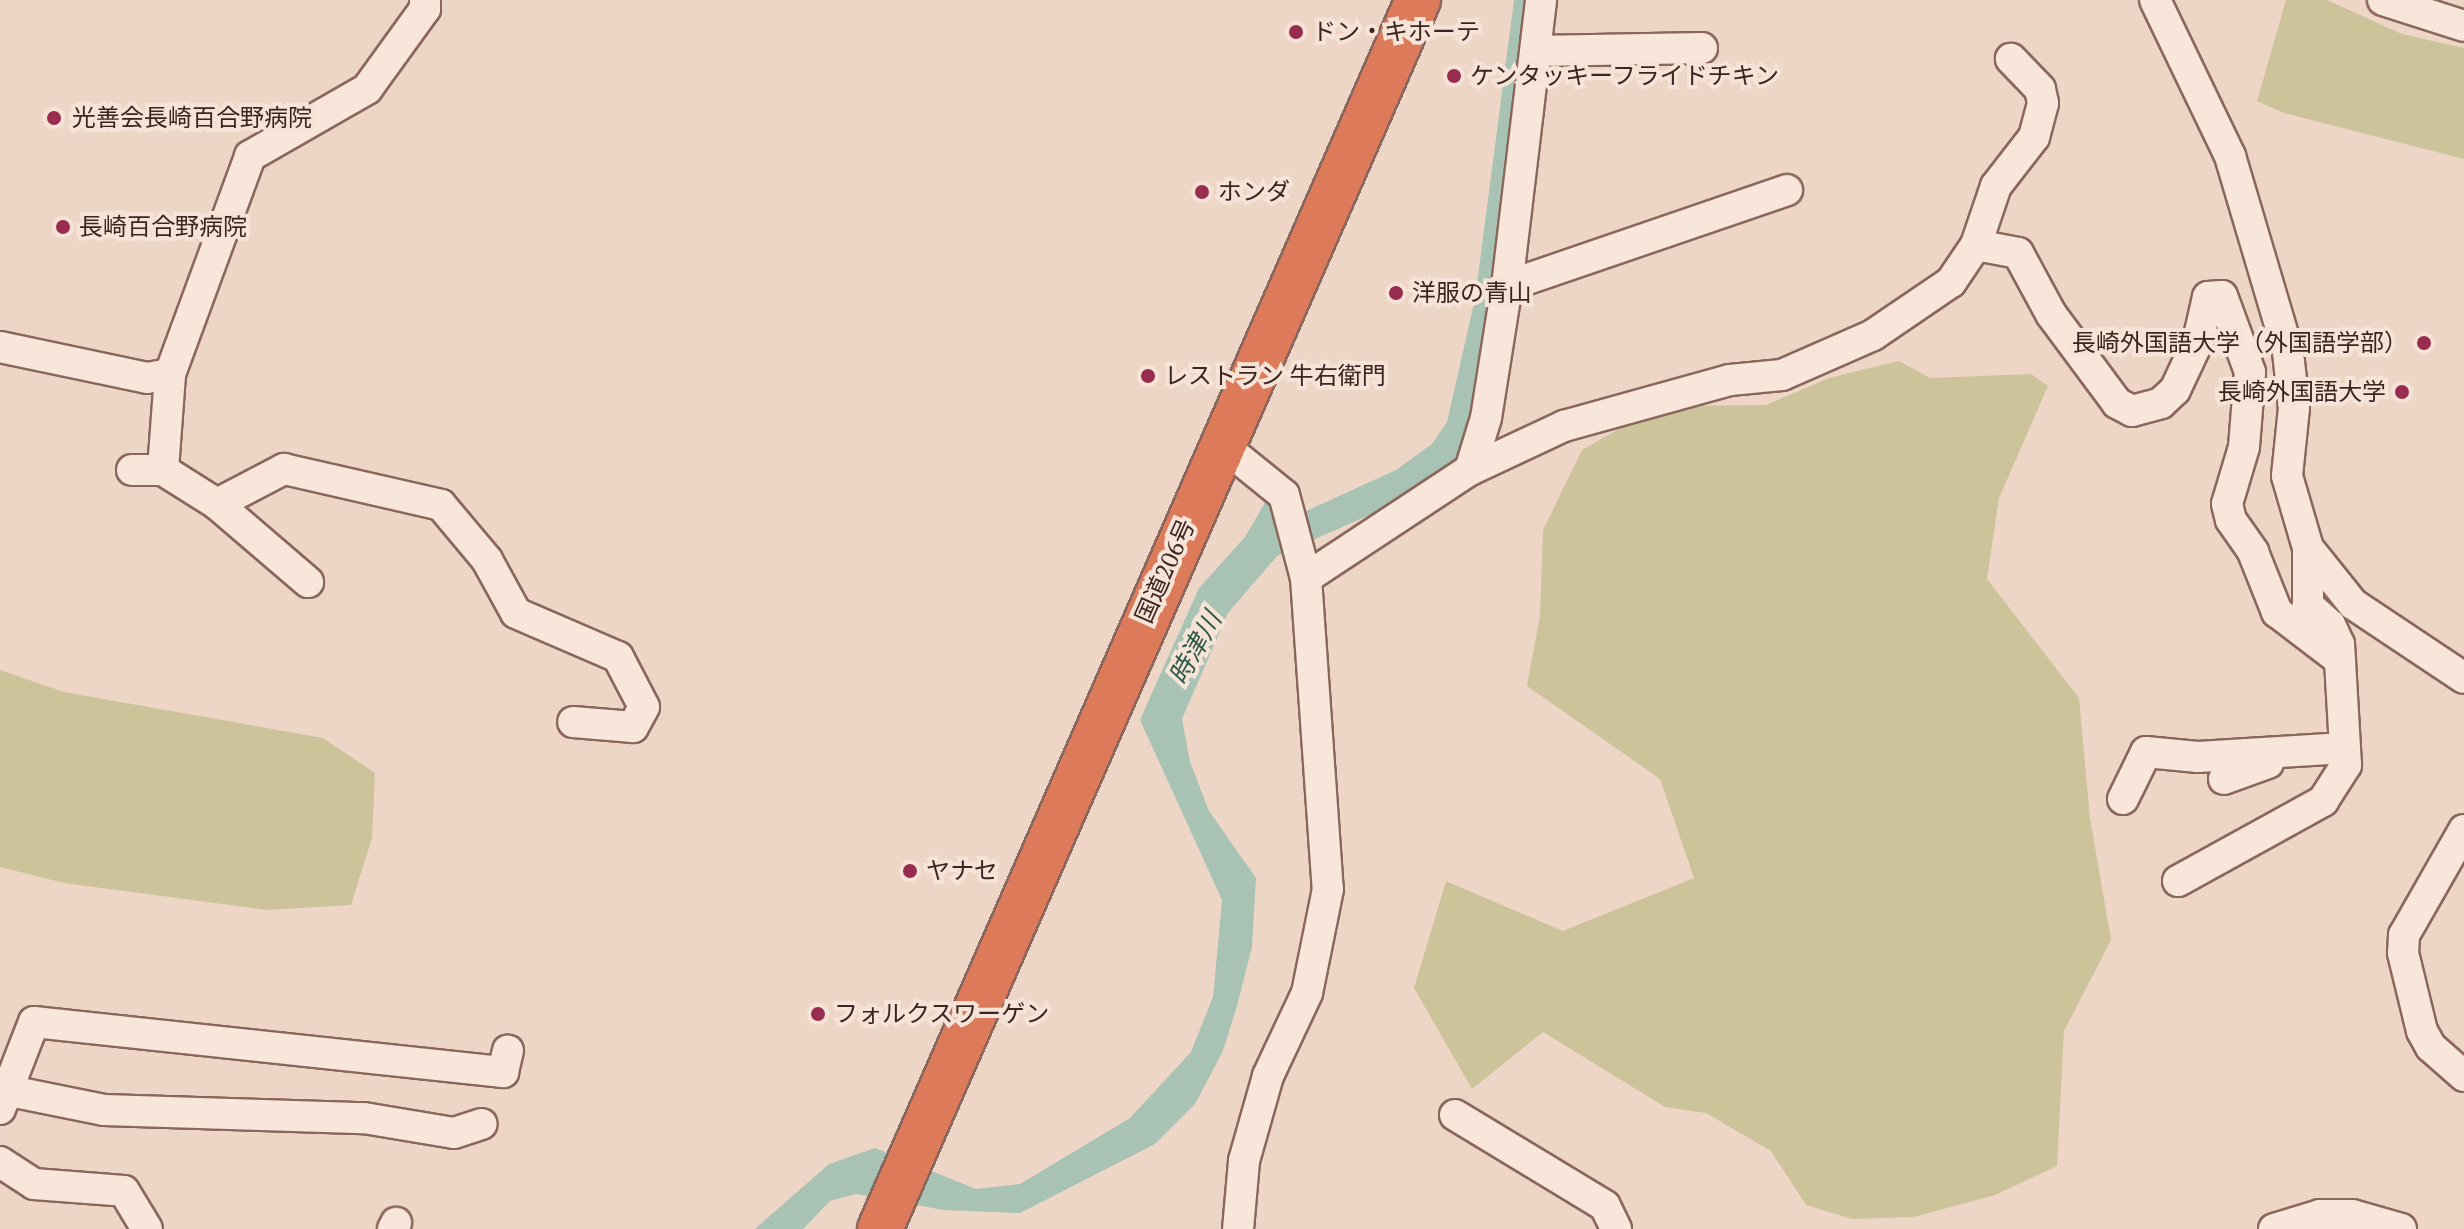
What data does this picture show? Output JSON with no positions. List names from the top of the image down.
{
  "streets": {
    "highway": ["国道206号"]
  },
  "water": ["時津川"],
  "places": [
    "ドン・キホーテ",
    "ケンタッキーフライドチキン",
    "光善会長崎百合野病院",
    "ホンダ",
    "長崎百合野病院",
    "洋服の青山",
    "長崎外国語大学（外国語学部）",
    "レストラン 牛右衛門",
    "長崎外国語大学",
    "ヤナセ",
    "フォルクスワーゲン"
  ]
}
